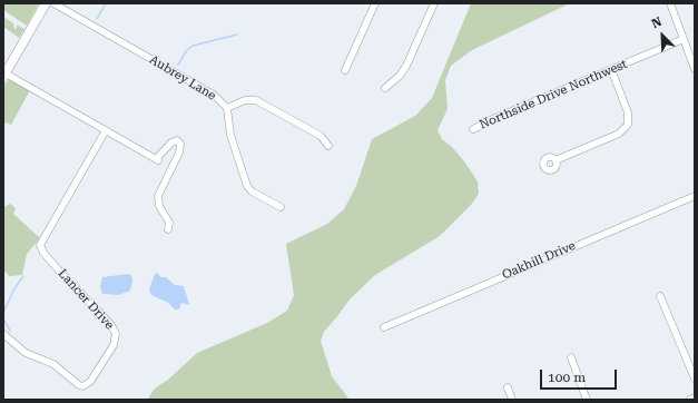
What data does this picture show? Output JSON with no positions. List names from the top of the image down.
{
  "streets": {
    "street": [
      "Aubrey Lane",
      "Northside Drive Northwest",
      "Oakhill Drive",
      "Lancer Drive"
    ]
  },
  "scale_bar": "100 m",
  "north": "top left"
}
